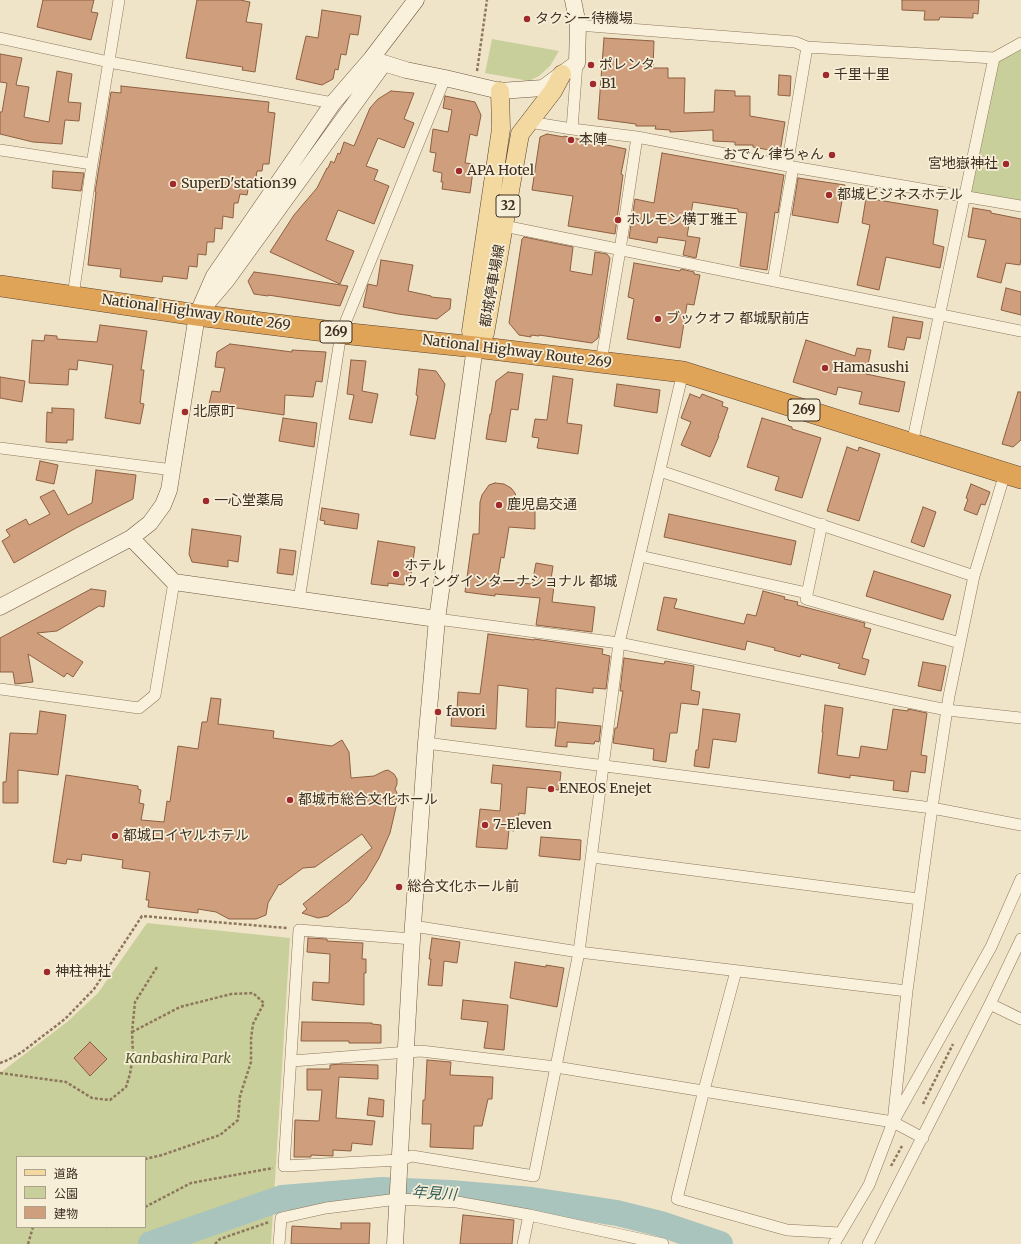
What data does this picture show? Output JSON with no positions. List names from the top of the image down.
{
  "streets": {
    "highway": ["National Highway Route 269", "269"],
    "main road": ["32", "都城停車場線"]
  },
  "crossings": [
    ["都城停車場線", "National Highway Route 269"]
  ],
  "water": ["年見川"],
  "parks": ["Kanbashira Park"],
  "places": [
    "タクシー待機場",
    "ポレンタ",
    "千里十里",
    "B1",
    "本陣",
    "おでん 律ちゃん",
    "宮地嶽神社",
    "APA Hotel",
    "SuperD'station39",
    "都城ビジネスホテル",
    "ホルモン横丁雅王",
    "ブックオフ 都城駅前店",
    "Hamasushi",
    "北原町",
    "一心堂薬局",
    "鹿児島交通",
    "ホテル ウィングインターナショナル 都城",
    "favori",
    "ENEOS Enejet",
    "都城市総合文化ホール",
    "7-Eleven",
    "都城ロイヤルホテル",
    "総合文化ホール前",
    "神柱神社"
  ],
  "legend": ["道路", "公園", "建物"]
}
